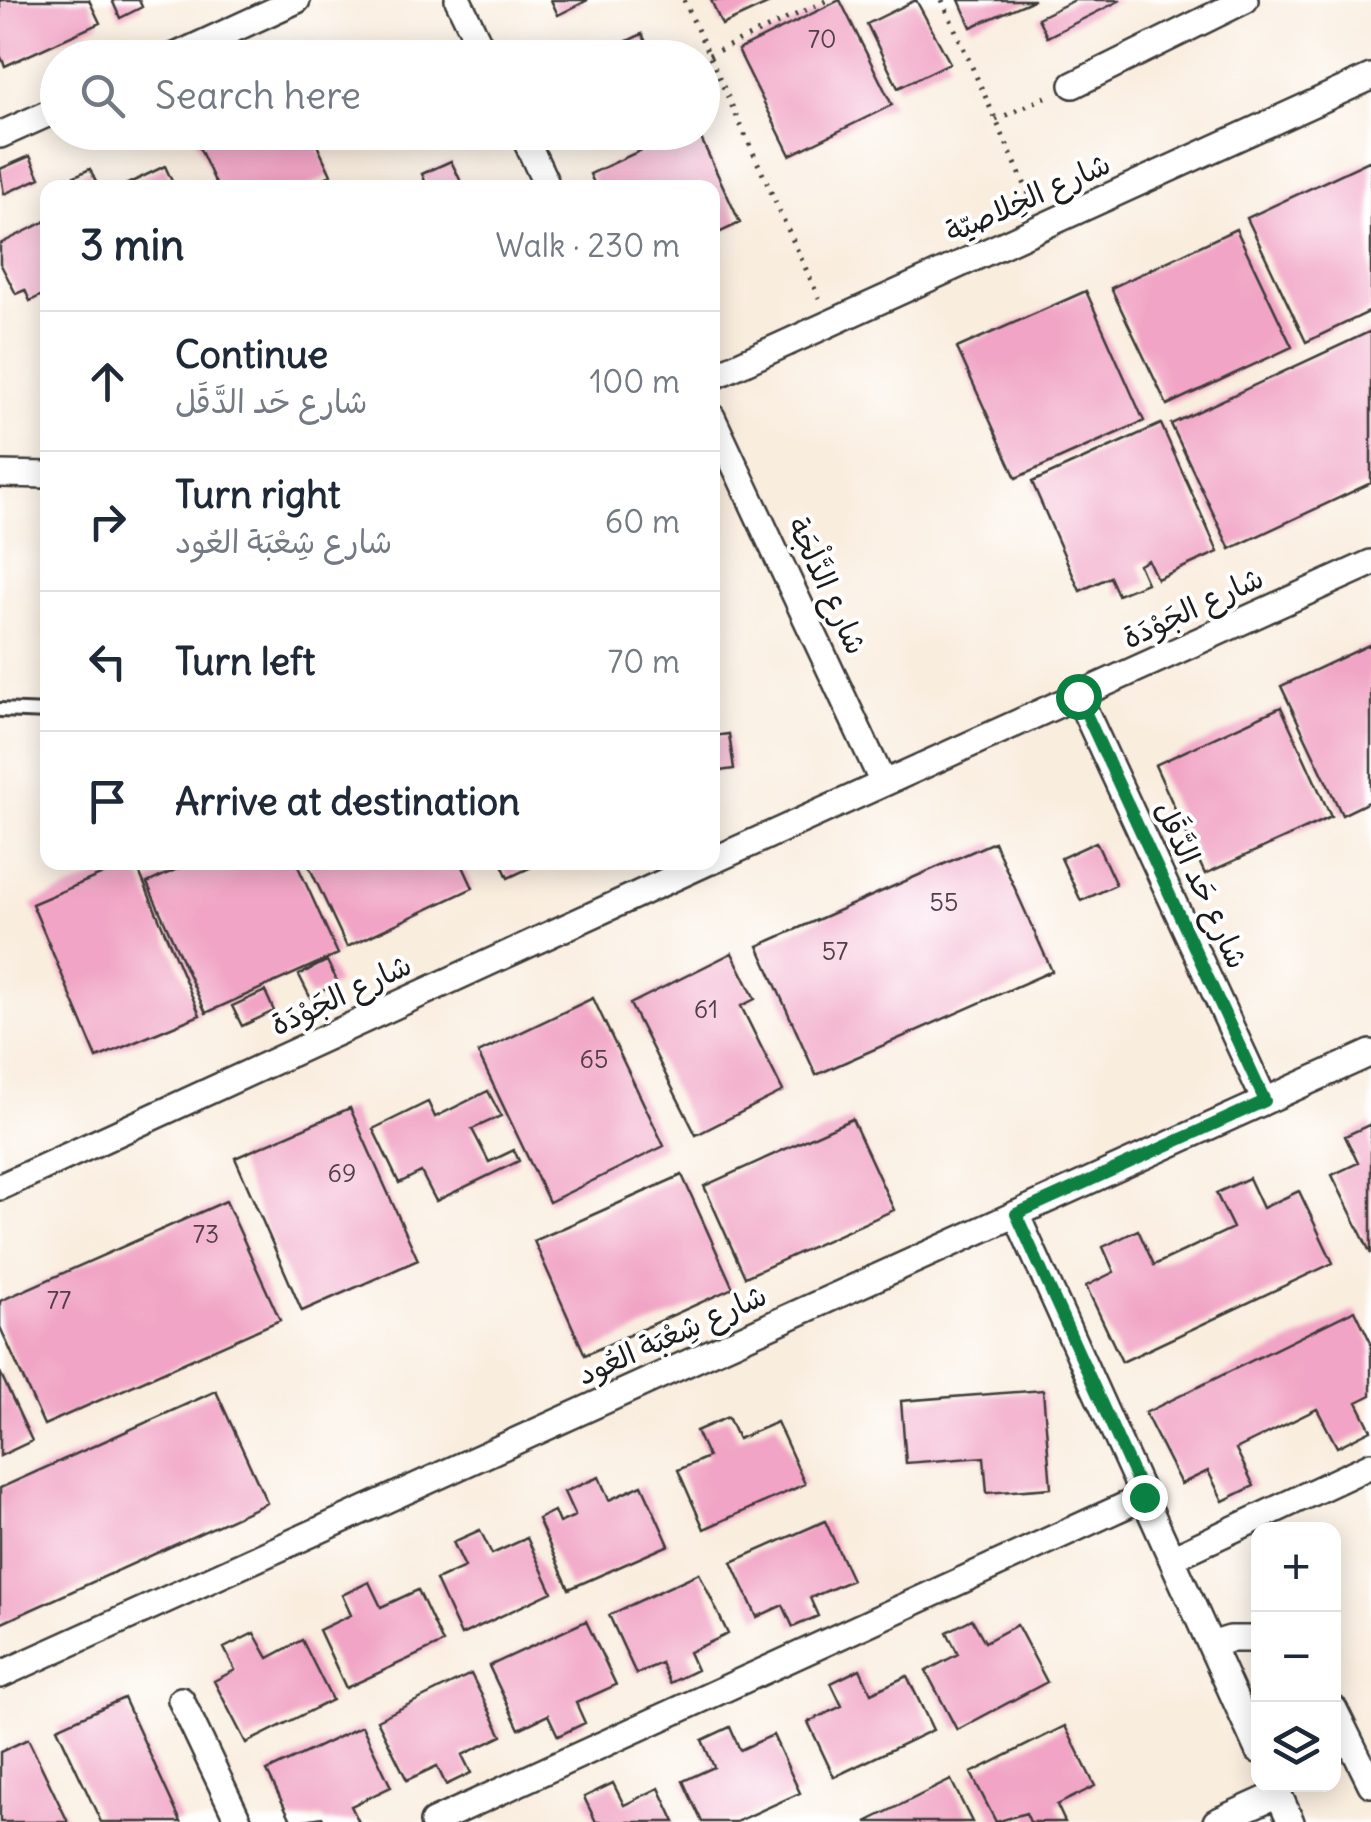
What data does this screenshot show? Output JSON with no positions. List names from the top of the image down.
{
  "streets": {
    "street": [
      "شارع الخِلاصيّة",
      "شارع الدَّلْجَة",
      "شارع الجَوْدَة",
      "شارع حَد الدَّقَل",
      "شارع شِعْبَة العُود"
    ]
  },
  "crossings": [
    ["شارع الدَّلْجَة", "شارع الجَوْدَة"],
    ["شارع الجَوْدَة", "شارع حَد الدَّقَل"],
    ["شارع حَد الدَّقَل", "شارع شِعْبَة العُود"]
  ],
  "house_numbers": [
    "70",
    "55",
    "57",
    "61",
    "65",
    "69",
    "73",
    "77"
  ],
  "page": {
    "search": "Search here",
    "heading": ["3 min", "Walk · 230 m"],
    "list": [
      ["Continue", "شارع حَد الدَّقَل", "100 m"],
      ["Turn right", "شارع شِعْبَة العُود", "60 m"],
      ["Turn left", "70 m"],
      "Arrive at destination"
    ],
    "map_buttons": ["+", "−"]
  }
}
